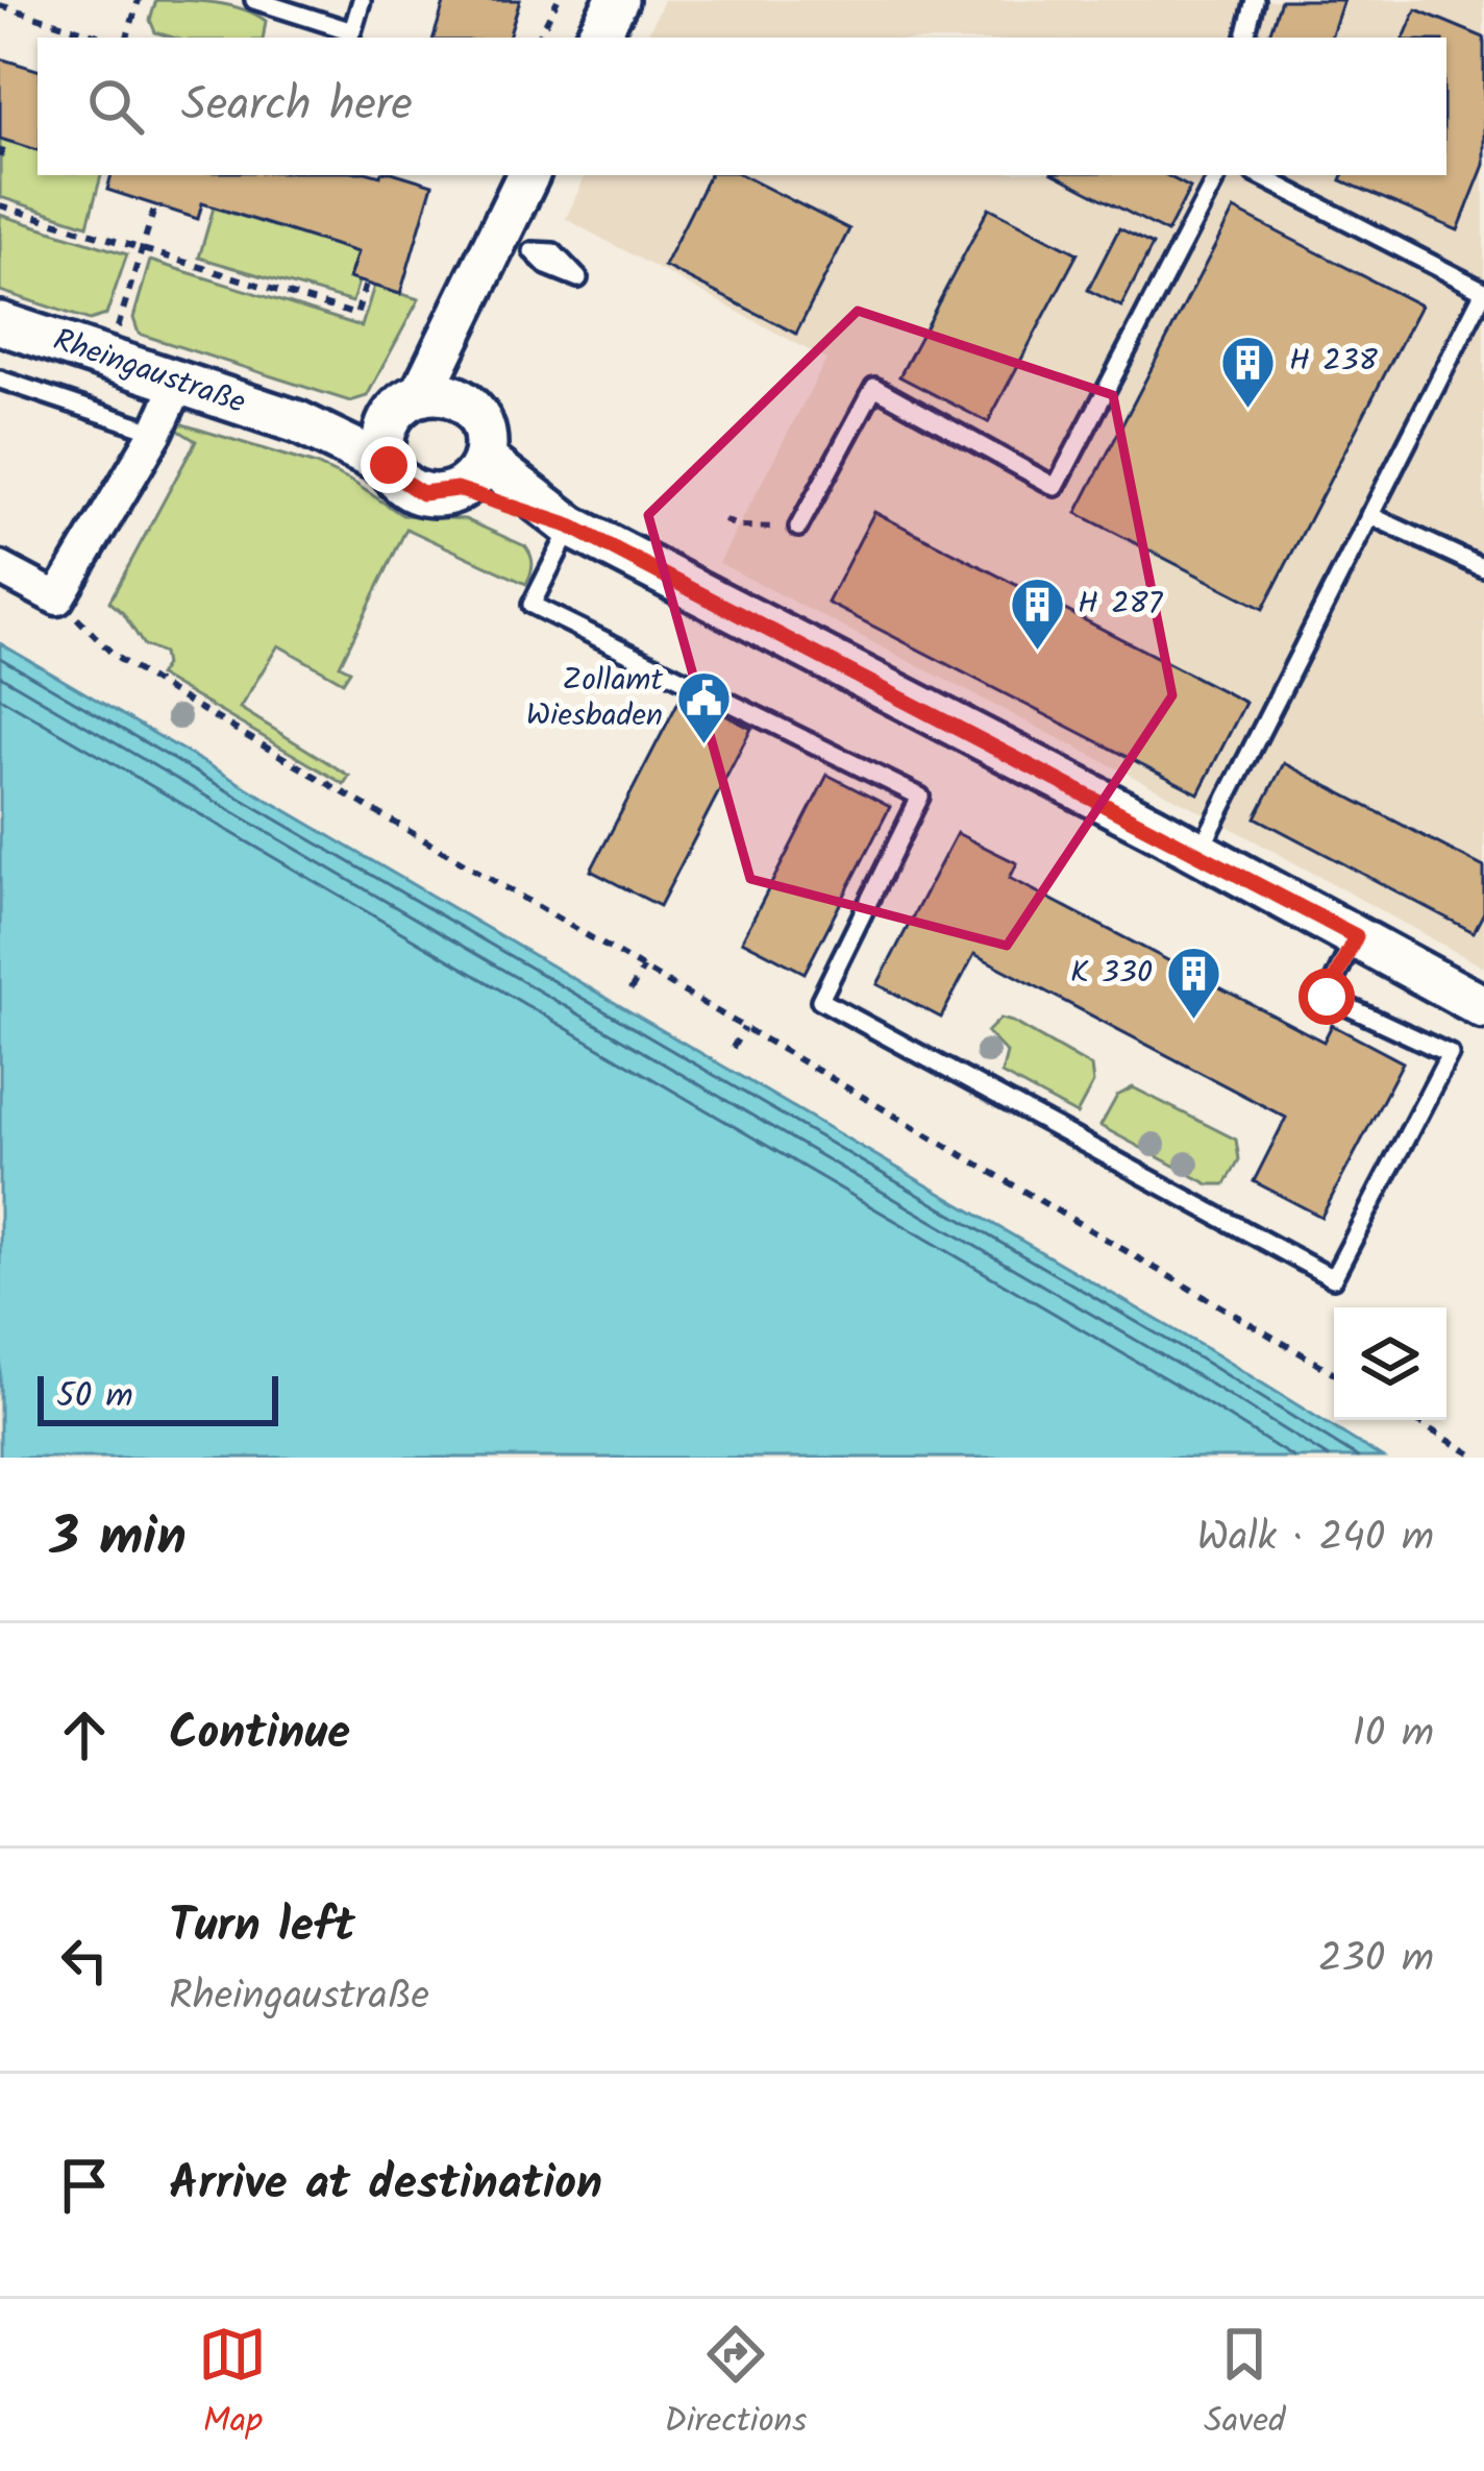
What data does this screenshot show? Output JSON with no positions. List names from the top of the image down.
{
  "streets": {
    "street": ["Rheingaustraße"]
  },
  "places": {
    "building": ["H 238", "H 287", "K 330"],
    "public building": ["Zollamt Wiesbaden"]
  },
  "scale_bar": "50 m",
  "page": {
    "search": "Search here",
    "scale": "50 m",
    "heading": ["3 min", "Walk · 240 m"],
    "list": [
      ["Continue", "10 m"],
      ["Turn left", "Rheingaustraße", "230 m"],
      "Arrive at destination"
    ],
    "nav": ["Map", "Directions", "Saved"]
  }
}
